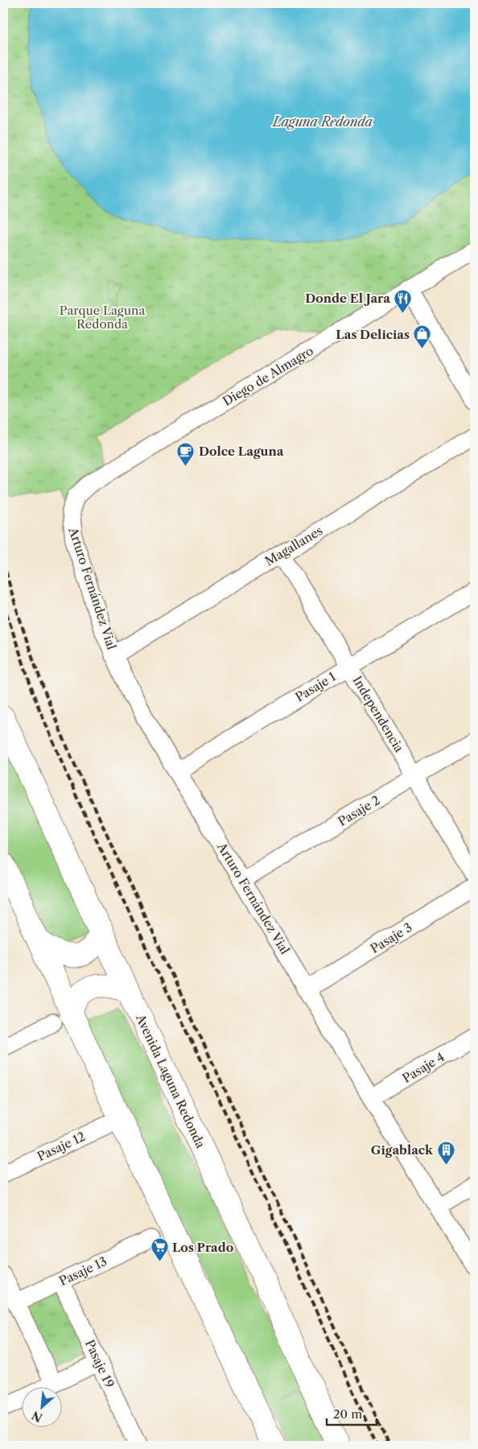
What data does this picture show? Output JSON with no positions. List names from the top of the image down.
{
  "streets": {
    "main road": ["Avenida Laguna Redonda"],
    "street": [
      "Diego de Almagro",
      "Magallanes",
      "Arturo Fernández Vial",
      "Pasaje 1",
      "Independencia",
      "Pasaje 2",
      "Pasaje 3",
      "Pasaje 4",
      "Pasaje 12",
      "Pasaje 13",
      "Pasaje 19"
    ]
  },
  "crossings": [
    ["Diego de Almagro", "Arturo Fernández Vial"],
    ["Magallanes", "Arturo Fernández Vial"],
    ["Magallanes", "Independencia"],
    ["Arturo Fernández Vial", "Pasaje 1"],
    ["Arturo Fernández Vial", "Pasaje 2"],
    ["Arturo Fernández Vial", "Pasaje 3"],
    ["Arturo Fernández Vial", "Pasaje 4"],
    ["Pasaje 1", "Independencia"],
    ["Independencia", "Pasaje 2"],
    ["Pasaje 13", "Pasaje 19"]
  ],
  "water": ["Laguna Redonda"],
  "parks": ["Parque Laguna Redonda"],
  "places": {
    "restaurant": ["Donde El Jara"],
    "shop": ["Las Delicias"],
    "cafe": ["Dolce Laguna"],
    "building": ["Gigablack"],
    "supermarket": ["Los Prado"]
  },
  "scale_bar": "20 m",
  "north": "bottom left"
}
